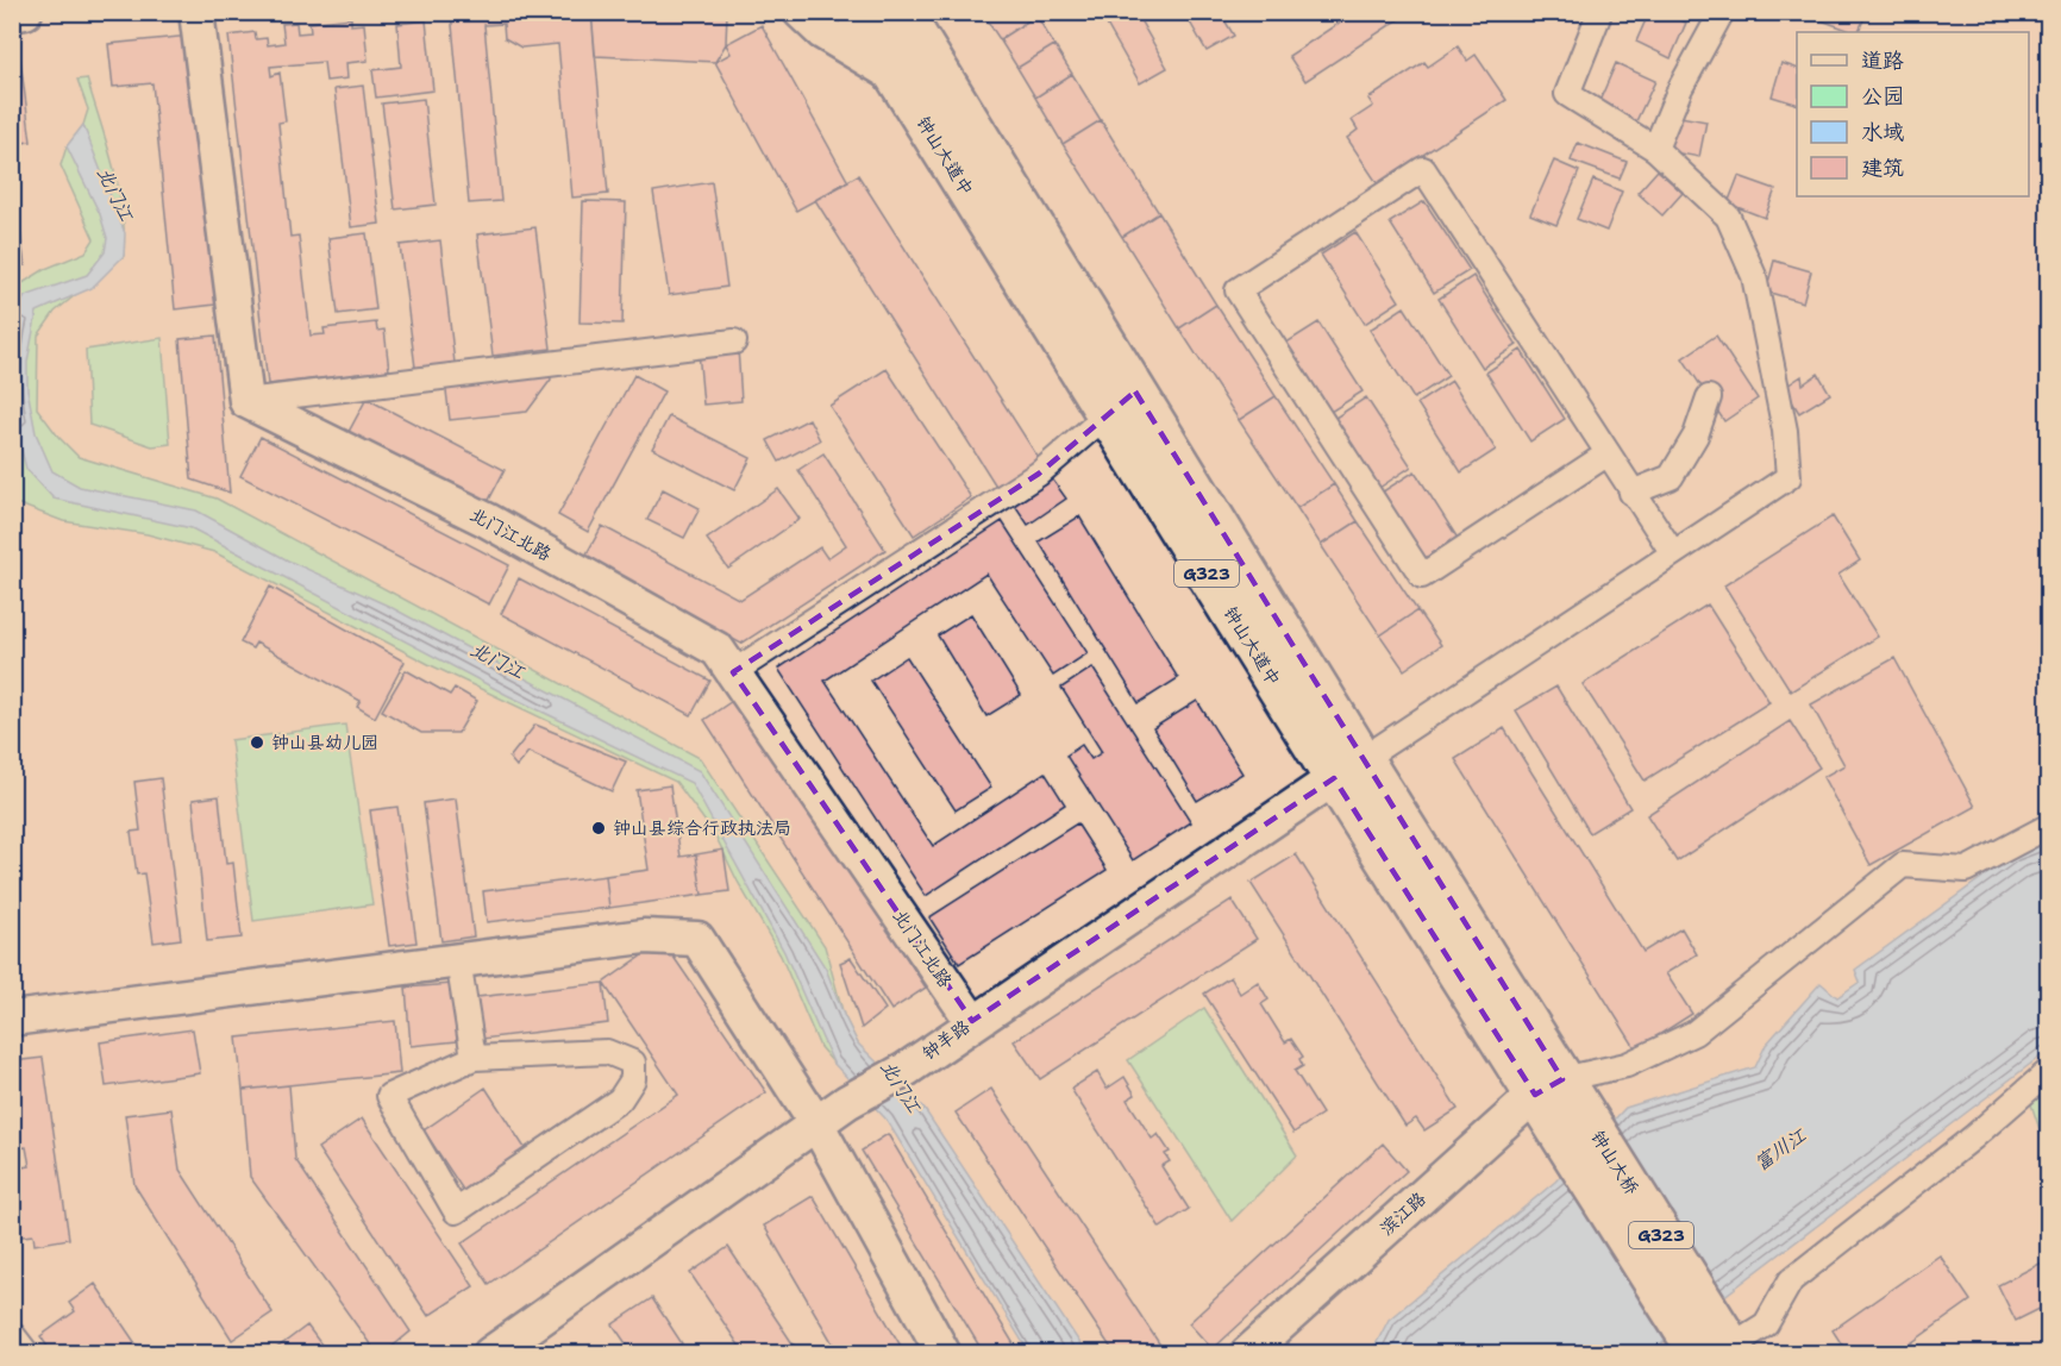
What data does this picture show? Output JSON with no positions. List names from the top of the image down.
{
  "streets": {
    "highway": ["钟山大道中", "G323", "钟山大桥"],
    "street": ["北门江北路", "钟羊路", "滨江路"]
  },
  "crossings": [
    ["钟山大道中", "钟羊路"],
    ["钟山大道中", "钟山大桥"],
    ["钟山大道中", "滨江路"],
    ["北门江北路", "钟羊路"]
  ],
  "water": ["北门江", "富川江"],
  "places": ["钟山县幼儿园", "钟山县综合行政执法局"],
  "legend": [
    "道路",
    "公园",
    "水域",
    "建筑"
  ]
}
